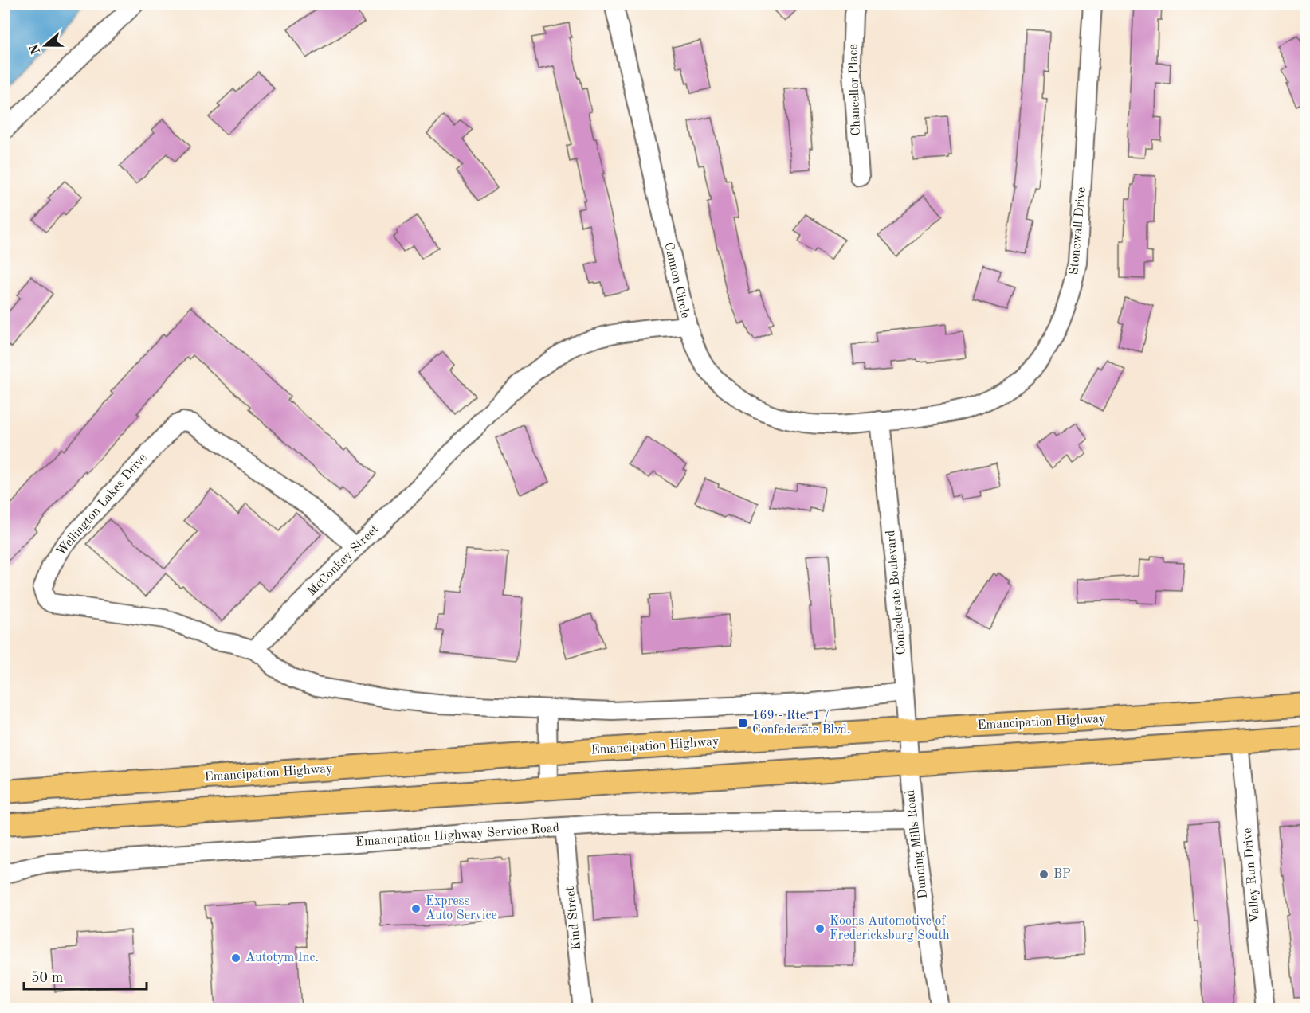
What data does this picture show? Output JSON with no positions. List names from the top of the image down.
{
  "streets": {
    "main road": ["Emancipation Highway"],
    "street": [
      "Chancellor Place",
      "Stonewall Drive",
      "Cannon Circle",
      "Wellington Lakes Drive",
      "McConkey Street",
      "Confederate Boulevard",
      "Emancipation Highway Service Road",
      "Dunning Mills Road",
      "Valley Run Drive",
      "Kind Street"
    ]
  },
  "crossings": [
    ["Stonewall Drive", "Cannon Circle"],
    ["Stonewall Drive", "Confederate Boulevard"],
    ["Cannon Circle", "McConkey Street"],
    ["Cannon Circle", "Confederate Boulevard"],
    ["Wellington Lakes Drive", "McConkey Street"],
    ["Confederate Boulevard", "Emancipation Highway"],
    ["Confederate Boulevard", "Dunning Mills Road"],
    ["Emancipation Highway Service Road", "Dunning Mills Road"],
    ["Emancipation Highway Service Road", "Kind Street"]
  ],
  "places": {
    "transit": ["169 - Rte. 1 / Confederate Blvd."],
    "other": [
      "BP",
      "Express Auto Service",
      "Koons Automotive of Fredericksburg South",
      "Autotym Inc."
    ]
  },
  "scale_bar": "50 m",
  "north": "left"
}
